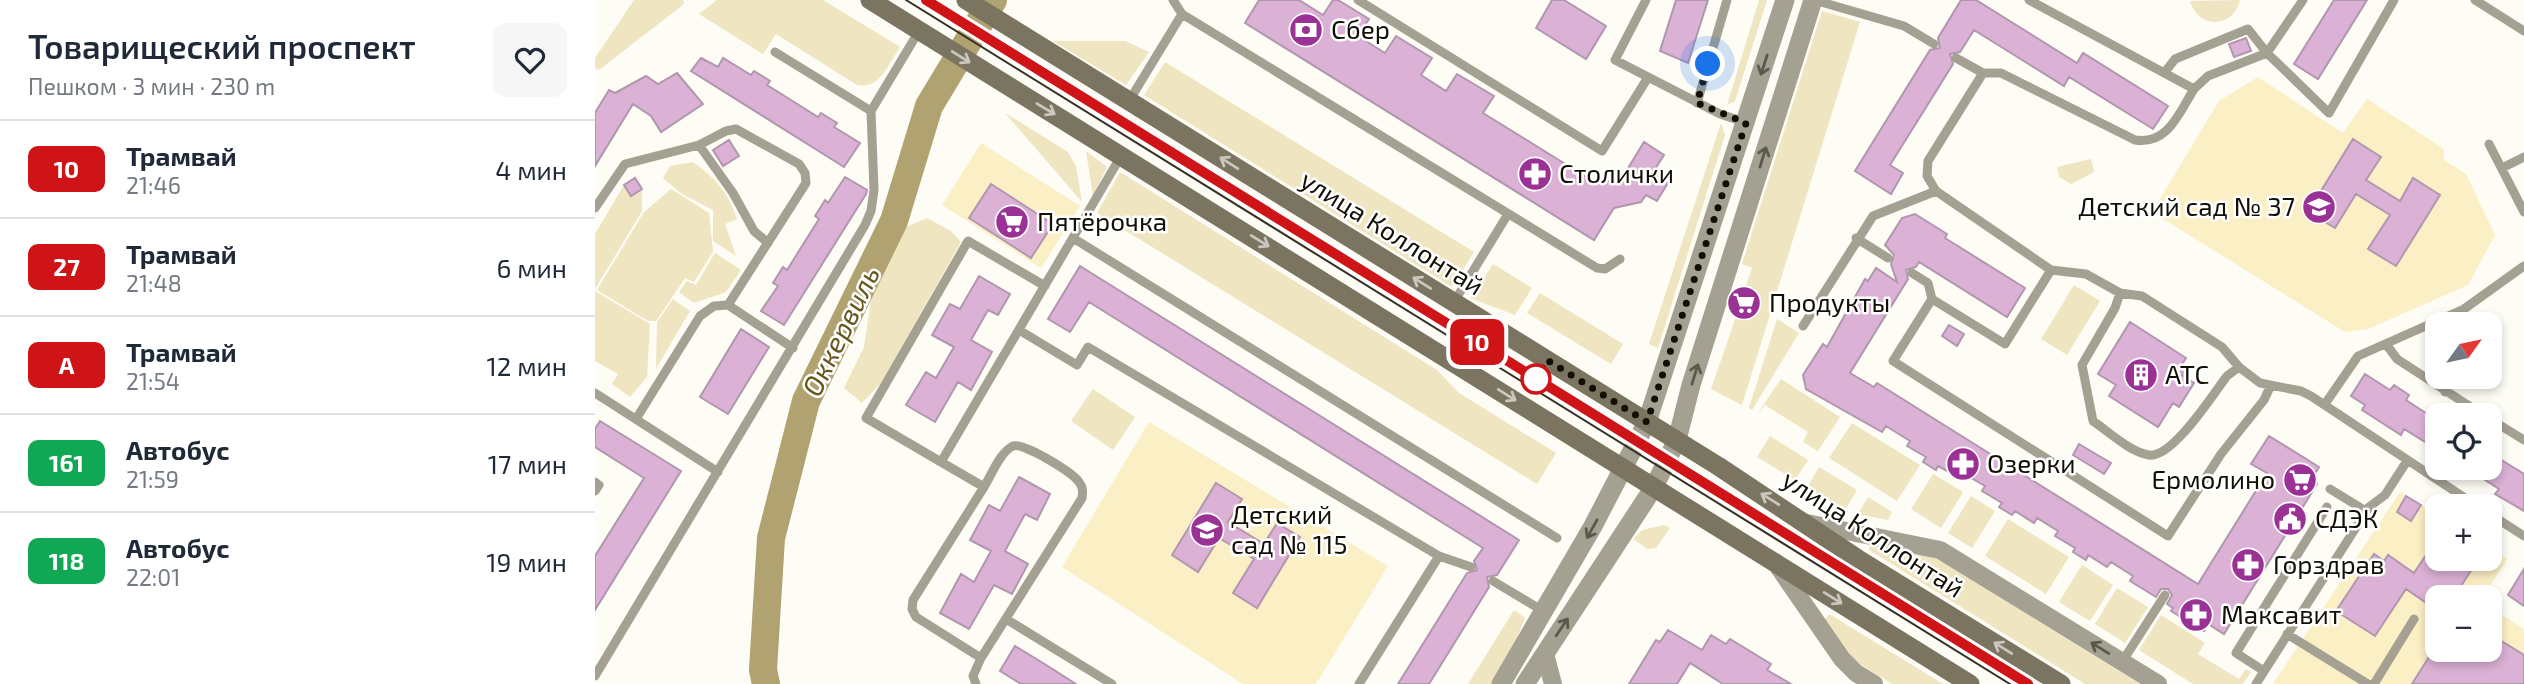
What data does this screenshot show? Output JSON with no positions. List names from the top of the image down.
{
  "streets": {
    "main road": ["улица Коллонтай"]
  },
  "water": ["Оккервиль"],
  "places": {
    "bank": ["Сбер"],
    "pharmacy": [
      "Столички",
      "Озерки",
      "Горздрав",
      "Максавит"
    ],
    "school or university": ["Детский сад № 37", "Детский сад № 115"],
    "supermarket": ["Пятёрочка", "Продукты", "Ермолино"],
    "building": ["АТС"],
    "public building": ["СДЭК"]
  },
  "lines": ["tram line 10"],
  "north": "top right",
  "page": {
    "heading": ["Товарищеский проспект", "Пешком · 3 мин · 230 m"],
    "on_map": "10",
    "list": [
      {
        "mark": "10",
        "name": "Трамвай",
        "note": "21:46",
        "value": "4 мин"
      },
      {
        "mark": "27",
        "name": "Трамвай",
        "note": "21:48",
        "value": "6 мин"
      },
      {
        "mark": "А",
        "name": "Трамвай",
        "note": "21:54",
        "value": "12 мин"
      },
      {
        "mark": "161",
        "name": "Автобус",
        "note": "21:59",
        "value": "17 мин"
      },
      {
        "mark": "118",
        "name": "Автобус",
        "note": "22:01",
        "value": "19 мин"
      }
    ],
    "map_buttons": ["+", "−"]
  }
}
